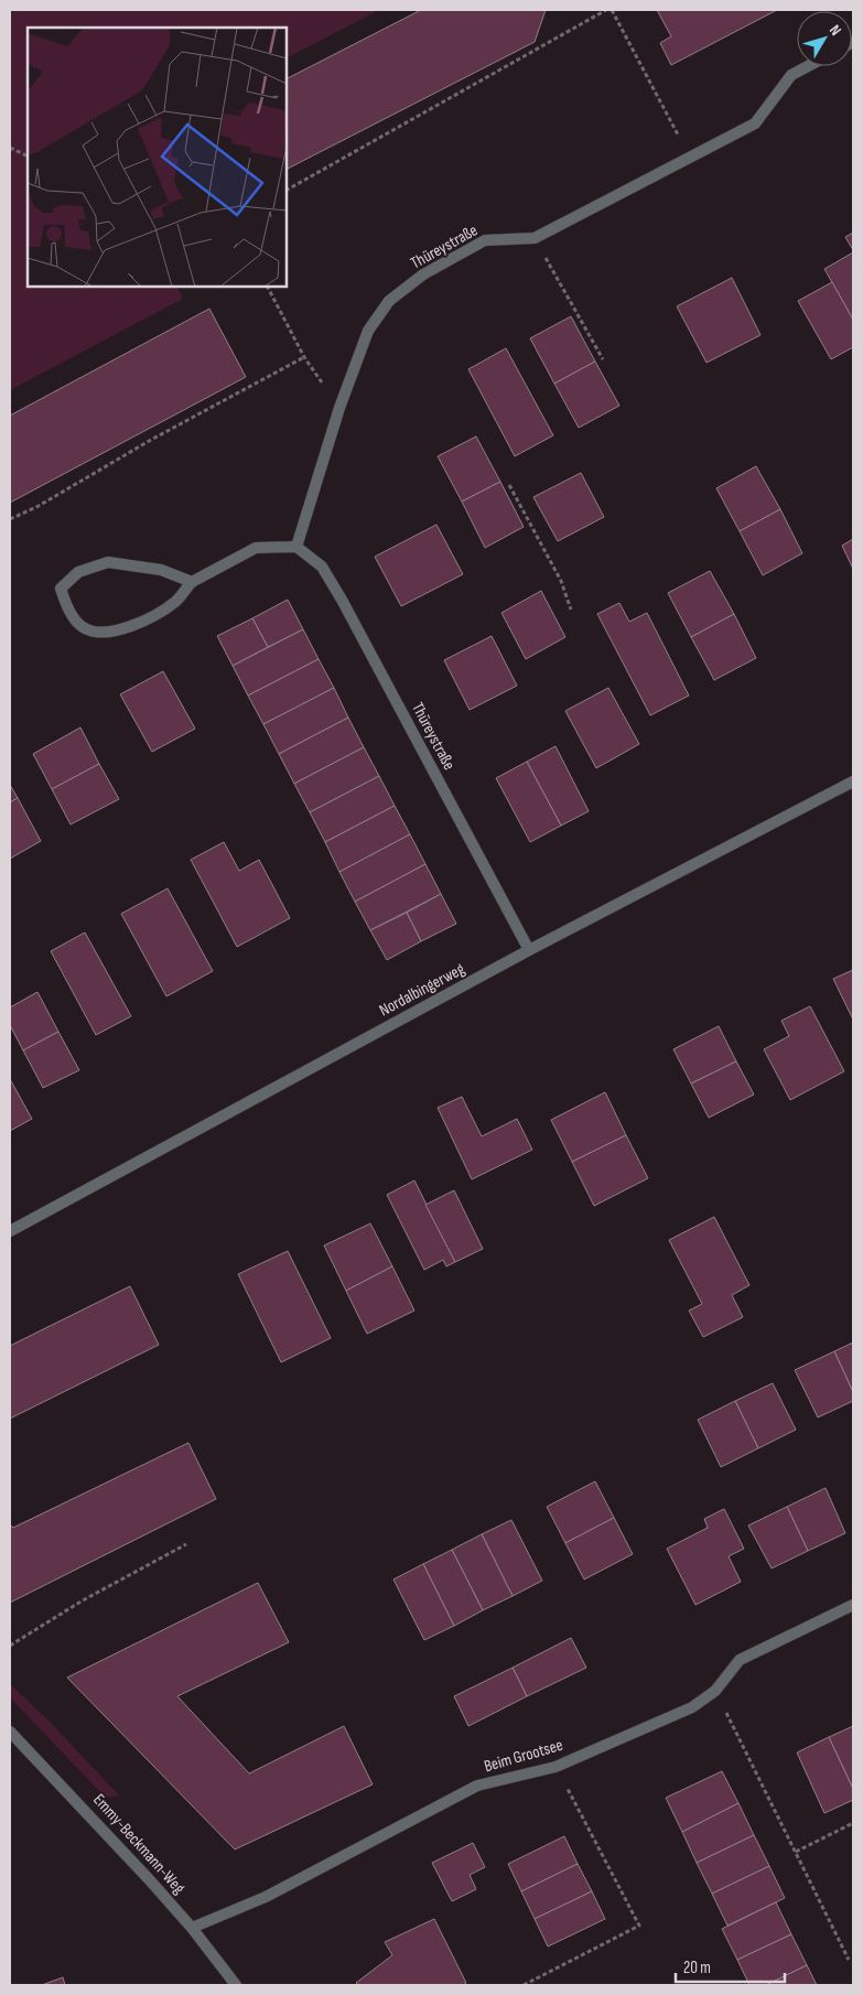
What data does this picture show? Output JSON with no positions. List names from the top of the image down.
{
  "streets": {
    "street": [
      "Thüreystraße",
      "Nordalbingerweg",
      "Beim Grootsee",
      "Emmy-Beckmann-Weg"
    ]
  },
  "crossings": [
    ["Thüreystraße", "Nordalbingerweg"],
    ["Beim Grootsee", "Emmy-Beckmann-Weg"]
  ],
  "scale_bar": "20 m",
  "north": "top right"
}
